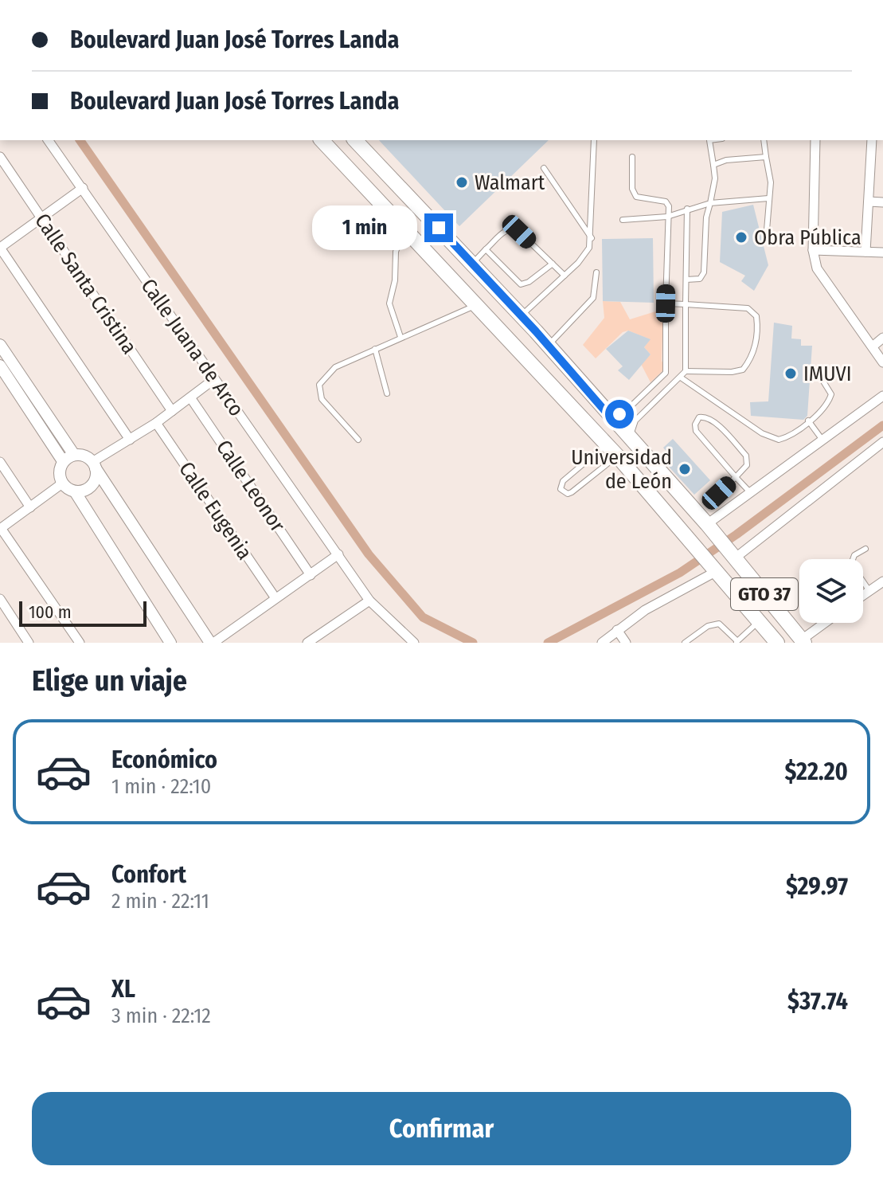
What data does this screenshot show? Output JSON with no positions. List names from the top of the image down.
{
  "streets": {
    "main road": ["GTO 37"],
    "street": [
      "Calle Santa Cristina",
      "Calle Juana de Arco",
      "Calle Leonor",
      "Calle Eugenia"
    ]
  },
  "places": [
    "Walmart",
    "Obra Pública",
    "IMUVI",
    "Universidad de León"
  ],
  "scale_bar": "100 m",
  "page": {
    "banner": ["Boulevard Juan José Torres Landa", "Boulevard Juan José Torres Landa"],
    "bubble": "1 min",
    "scale": "100 m",
    "heading": "Elige un viaje",
    "list": [
      {
        "name": "Económico",
        "note": "1 min · 22:10",
        "value": "$22.20"
      },
      {
        "name": "Confort",
        "note": "2 min · 22:11",
        "value": "$29.97"
      },
      {
        "name": "XL",
        "note": "3 min · 22:12",
        "value": "$37.74"
      }
    ],
    "buttons": "Confirmar"
  }
}
